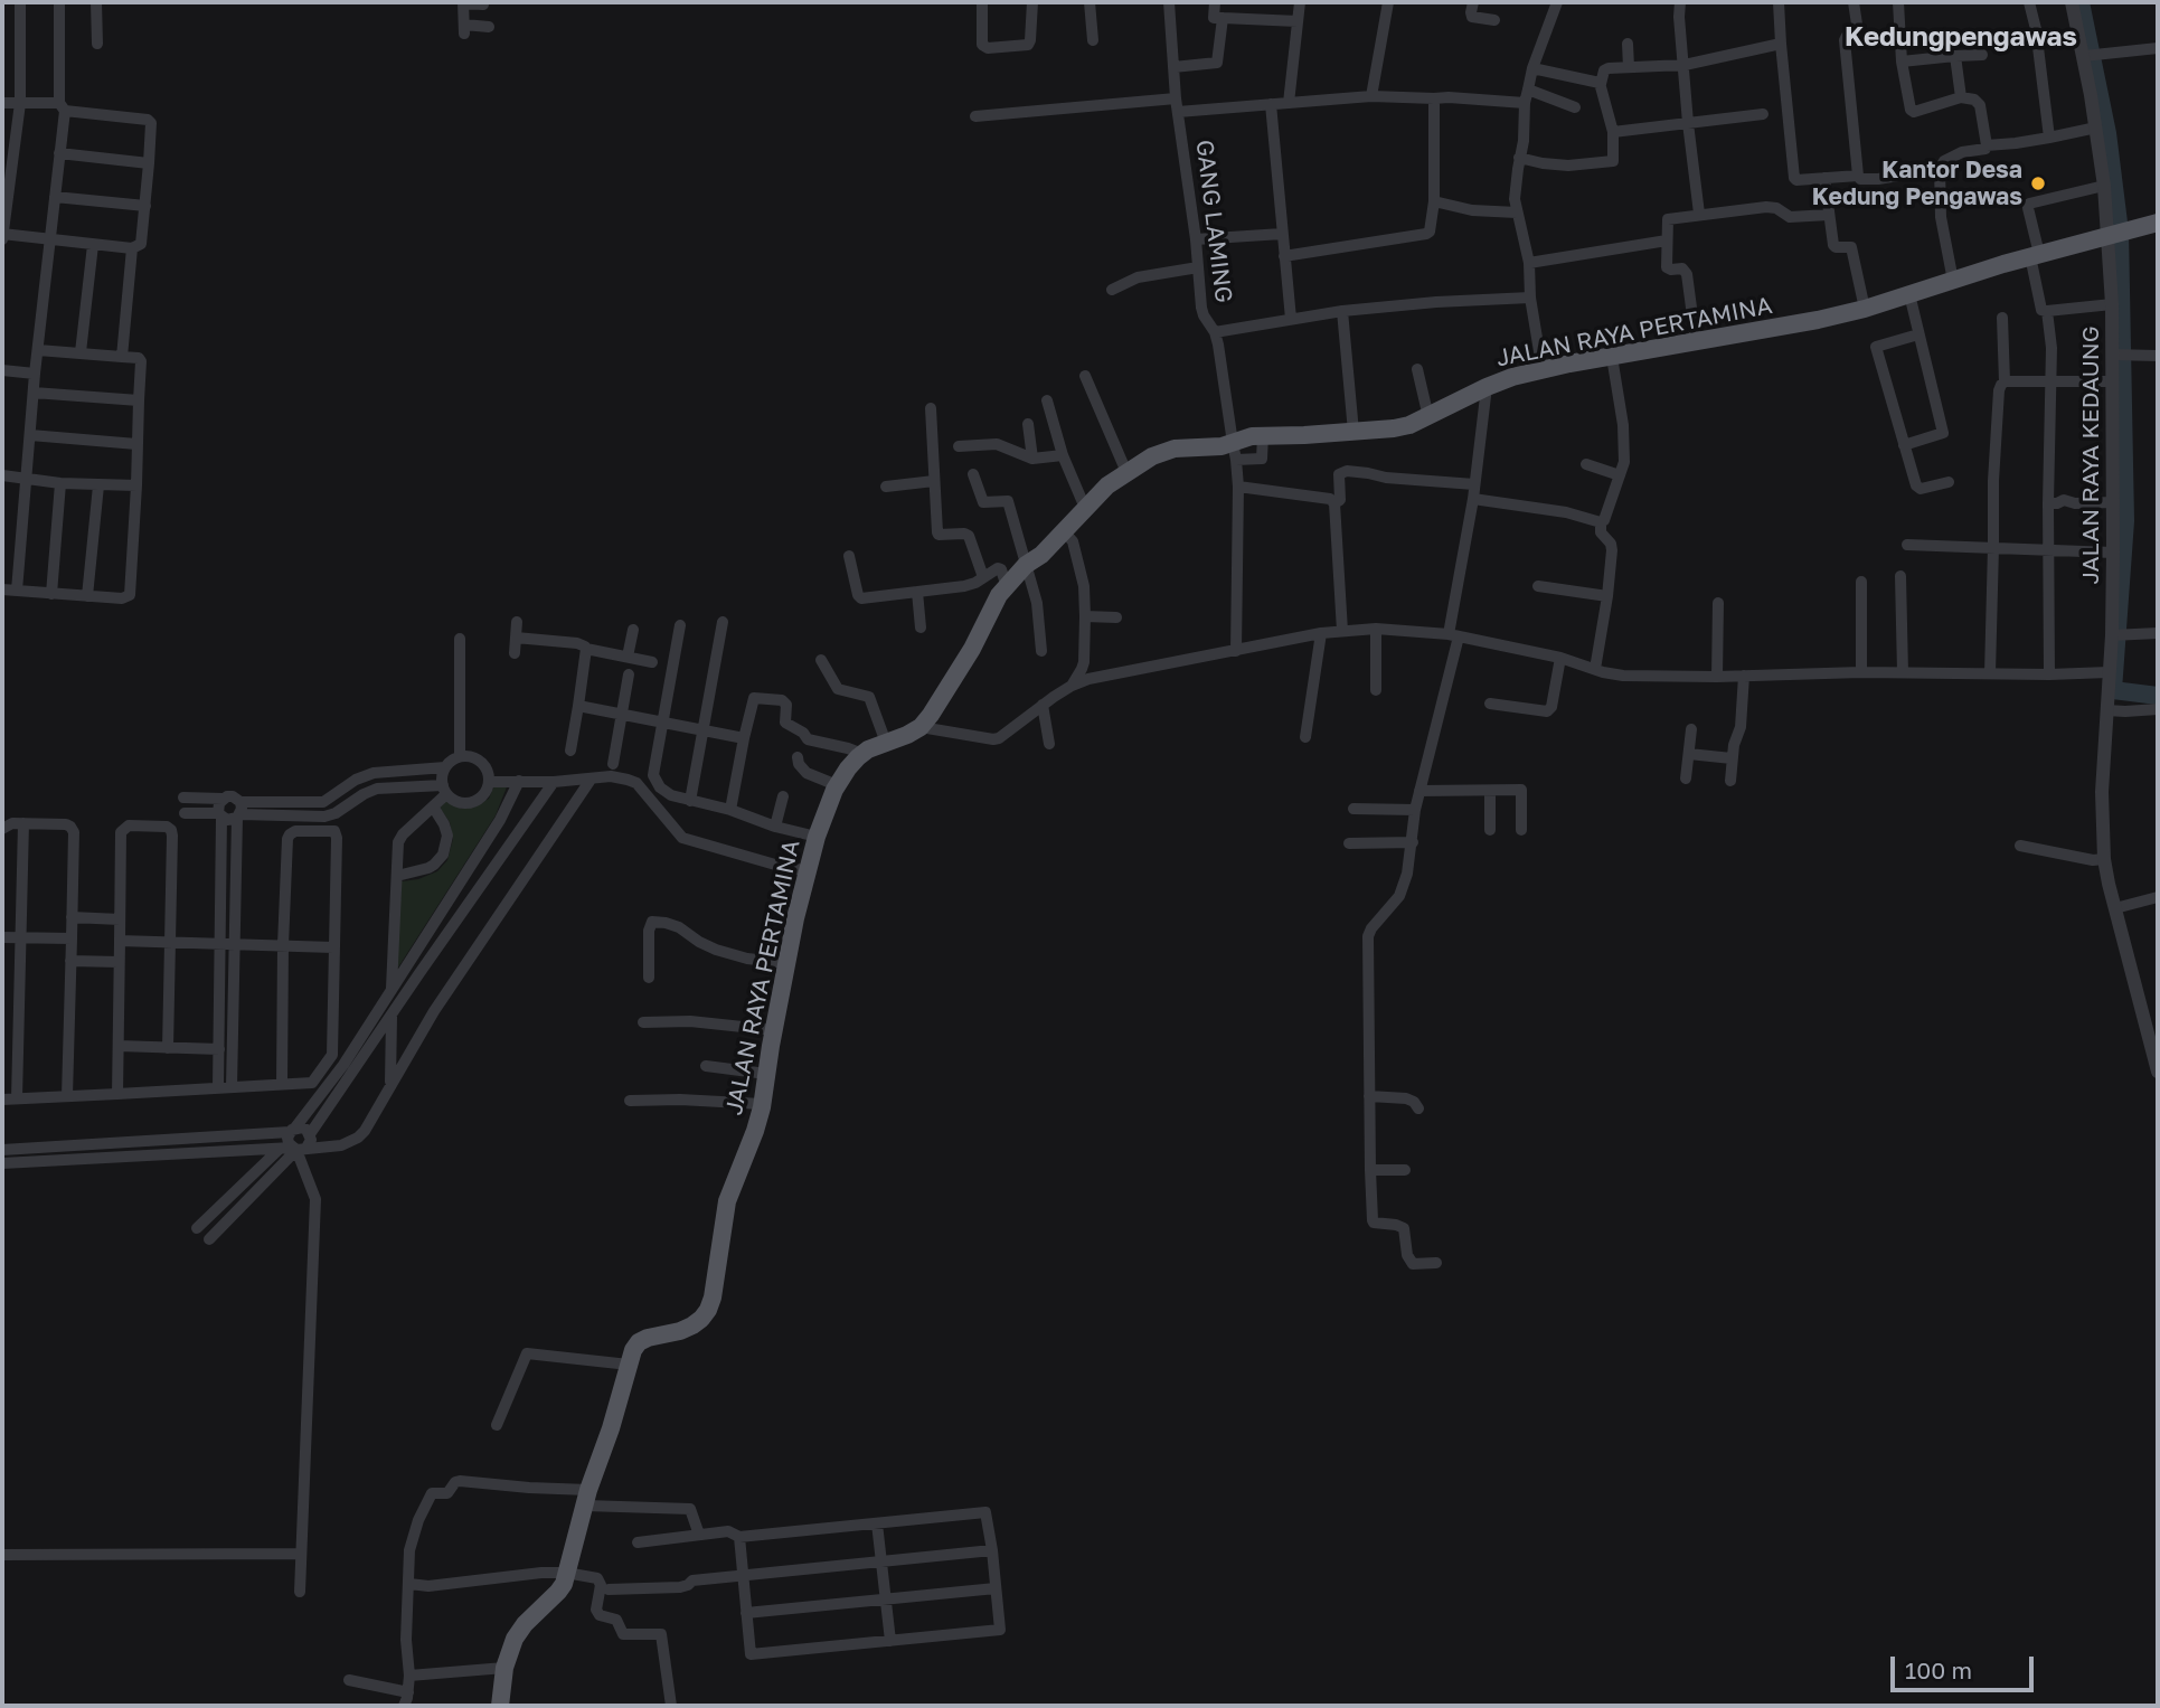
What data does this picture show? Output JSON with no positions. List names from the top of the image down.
{
  "streets": {
    "main road": ["JALAN RAYA PERTAMINA"],
    "street": ["GANG LAMING", "JALAN RAYA KEDAUNG"]
  },
  "crossings": [
    ["GANG LAMING", "JALAN RAYA PERTAMINA"],
    ["JALAN RAYA PERTAMINA", "JALAN RAYA KEDAUNG"]
  ],
  "districts": ["Kedungpengawas"],
  "places": ["Kantor Desa Kedung Pengawas"],
  "scale_bar": "100 m"
}
